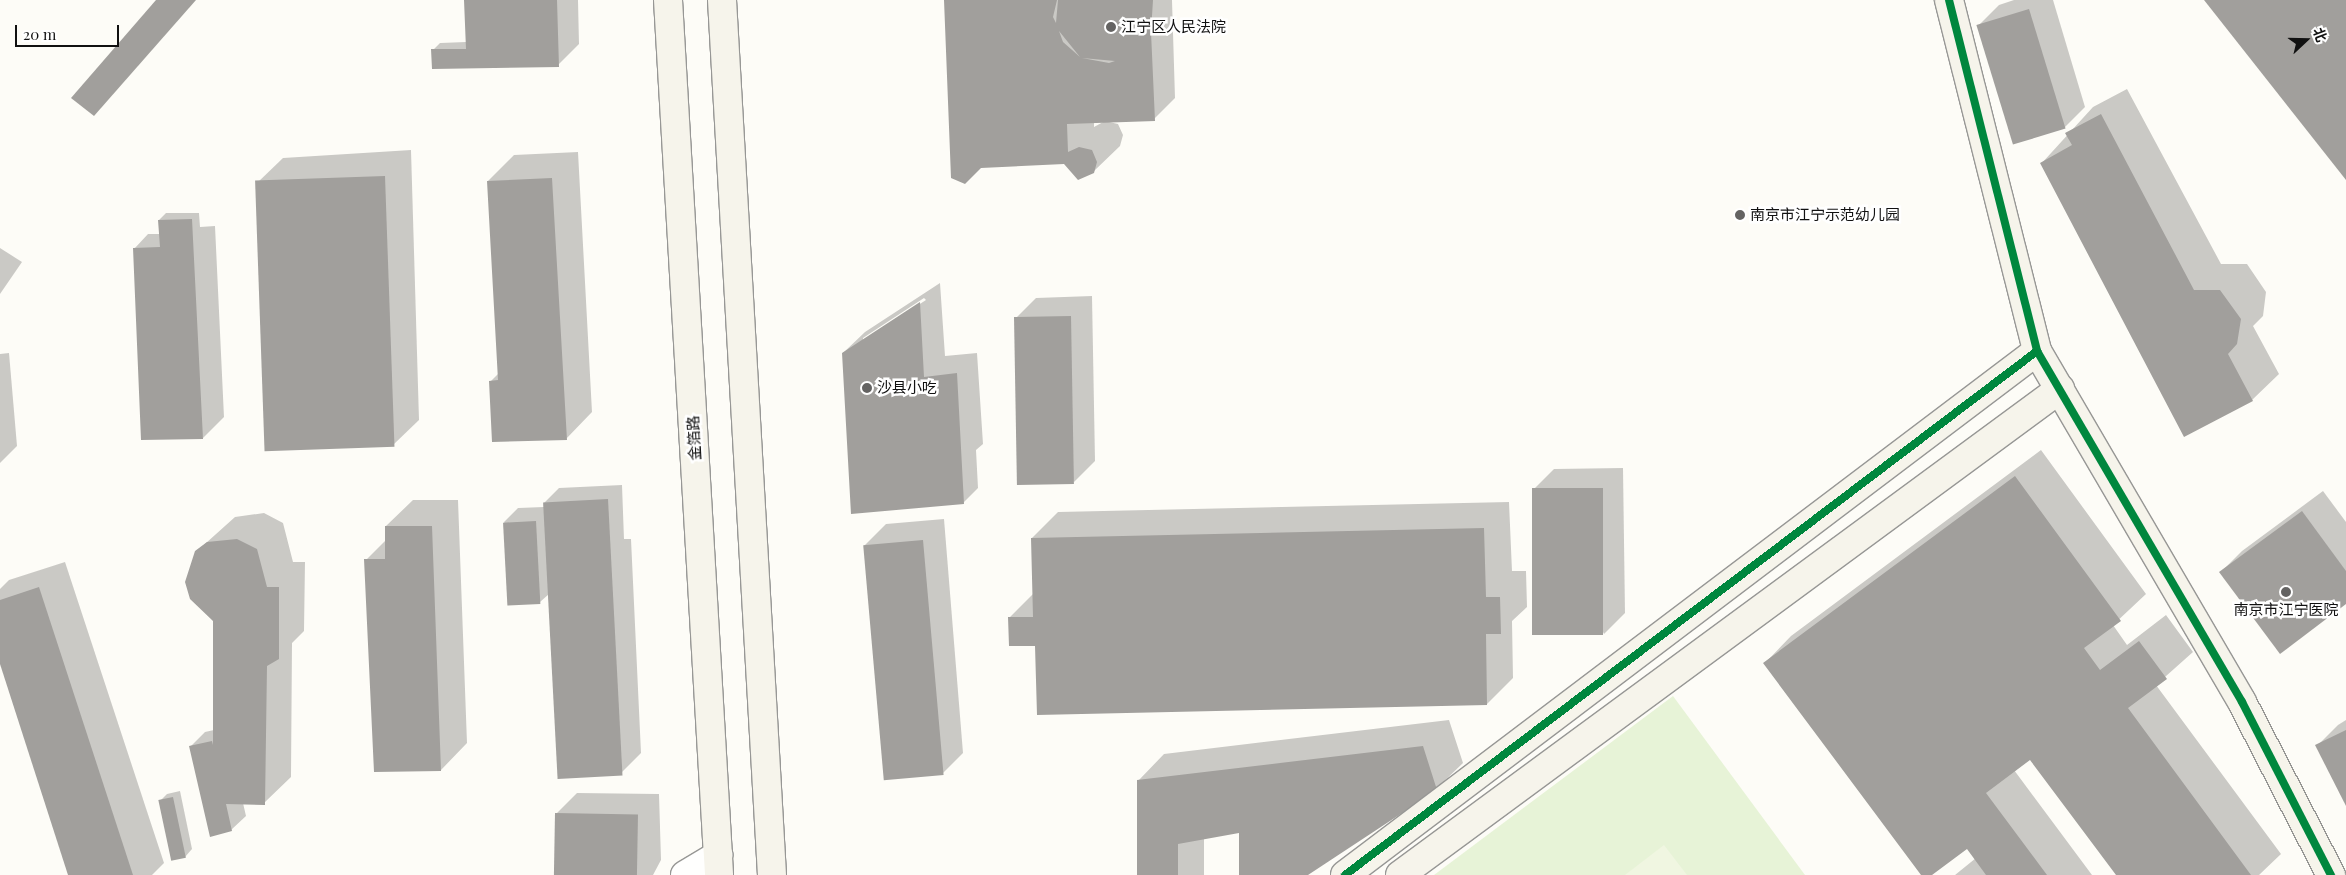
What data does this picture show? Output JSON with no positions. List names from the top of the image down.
{
  "streets": {
    "street": ["金箔路"]
  },
  "places": [
    "江宁区人民法院",
    "南京市江宁示范幼儿园",
    "沙县小吃",
    "南京市江宁医院"
  ],
  "scale_bar": "20 m",
  "north": "right"
}
